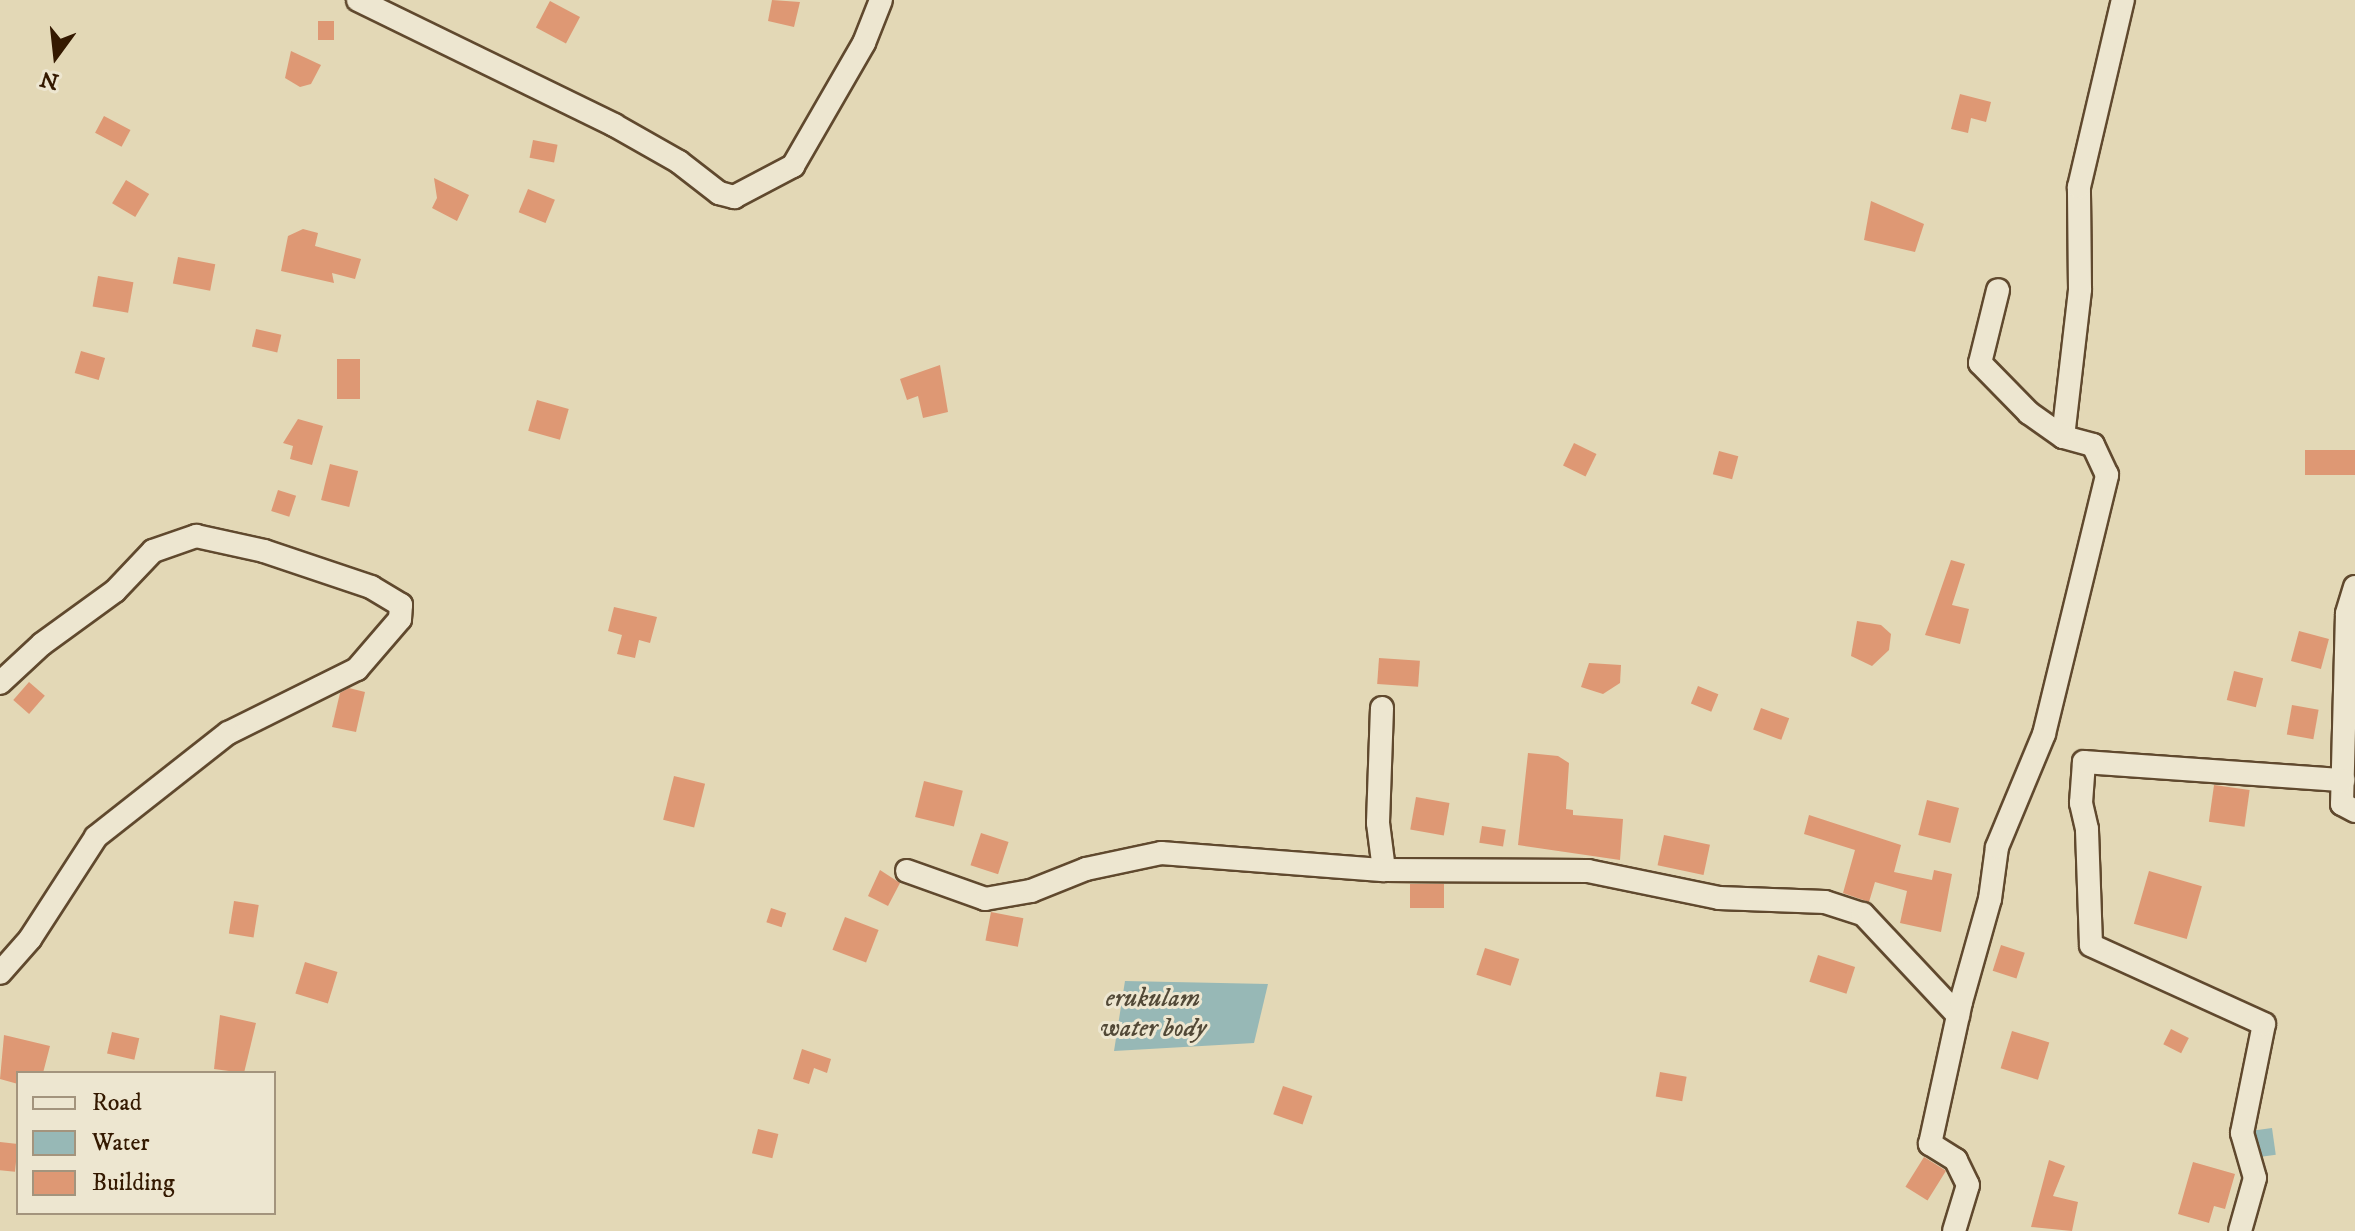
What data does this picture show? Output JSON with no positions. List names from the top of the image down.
{
  "water": ["erukulam water body"],
  "legend": ["Road", "Water", "Building"],
  "north": "bottom"
}
